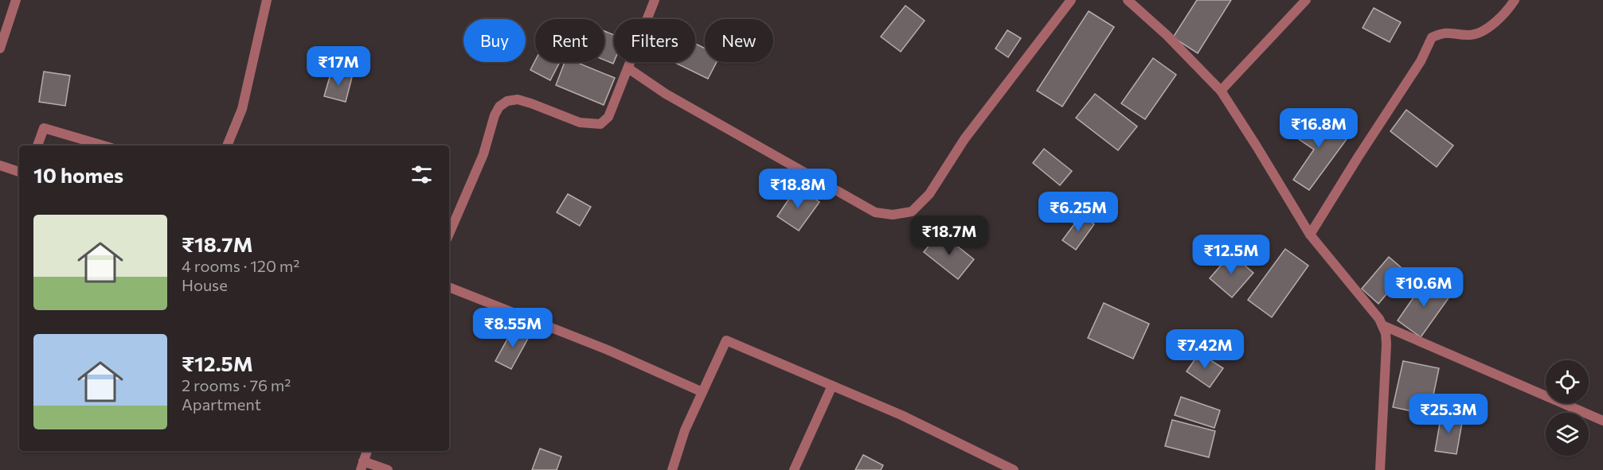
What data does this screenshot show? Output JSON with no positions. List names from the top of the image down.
{
  "page": {
    "chip": [
      "Buy",
      "Rent",
      "Filters",
      "New"
    ],
    "price": [
      "₹17M",
      "₹16.8M",
      "₹18.8M",
      "₹6.25M",
      "₹18.7M",
      "₹12.5M",
      "₹10.6M",
      "₹8.55M",
      "₹7.42M",
      "₹25.3M"
    ],
    "heading": "10 homes",
    "list": [
      {
        "name": "₹18.7M",
        "note": "4 rooms · 120 m² · House"
      },
      {
        "name": "₹12.5M",
        "note": "2 rooms · 76 m² · Apartment"
      }
    ]
  }
}
